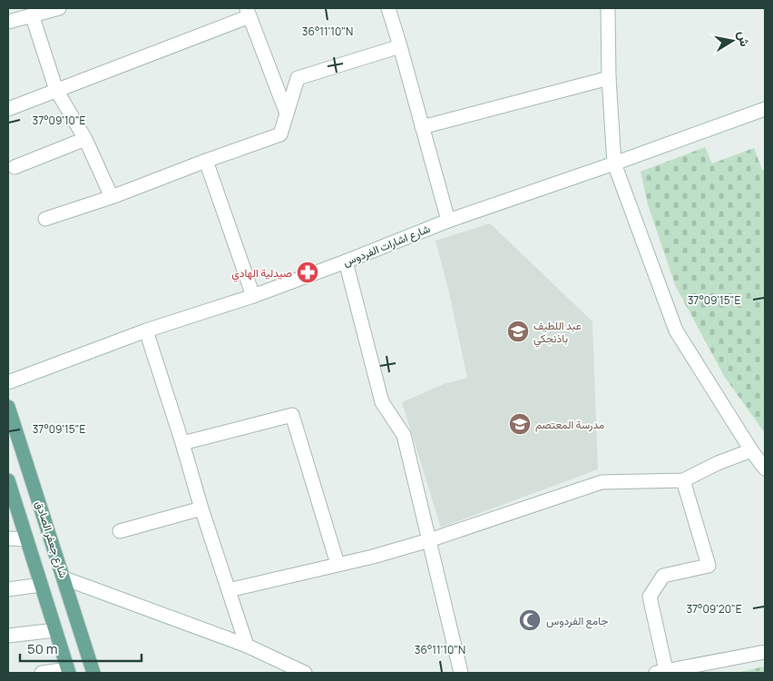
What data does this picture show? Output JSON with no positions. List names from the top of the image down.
{
  "streets": {
    "main road": ["شارع جعفر الصادق"],
    "street": ["شارع اشارات الفردوس"]
  },
  "places": {
    "pharmacy": ["صيدلية الهادي"],
    "school or university": ["عبد اللطيف باذنجكي", "مدرسة المعتصم"],
    "mosque": ["جامع الفردوس"]
  },
  "scale_bar": "50 m",
  "north": "right",
  "coordinates": [
    "36°11'10\"N",
    "37°09'10\"E",
    "37°09'15\"E",
    "37°09'20\"E"
  ]
}
